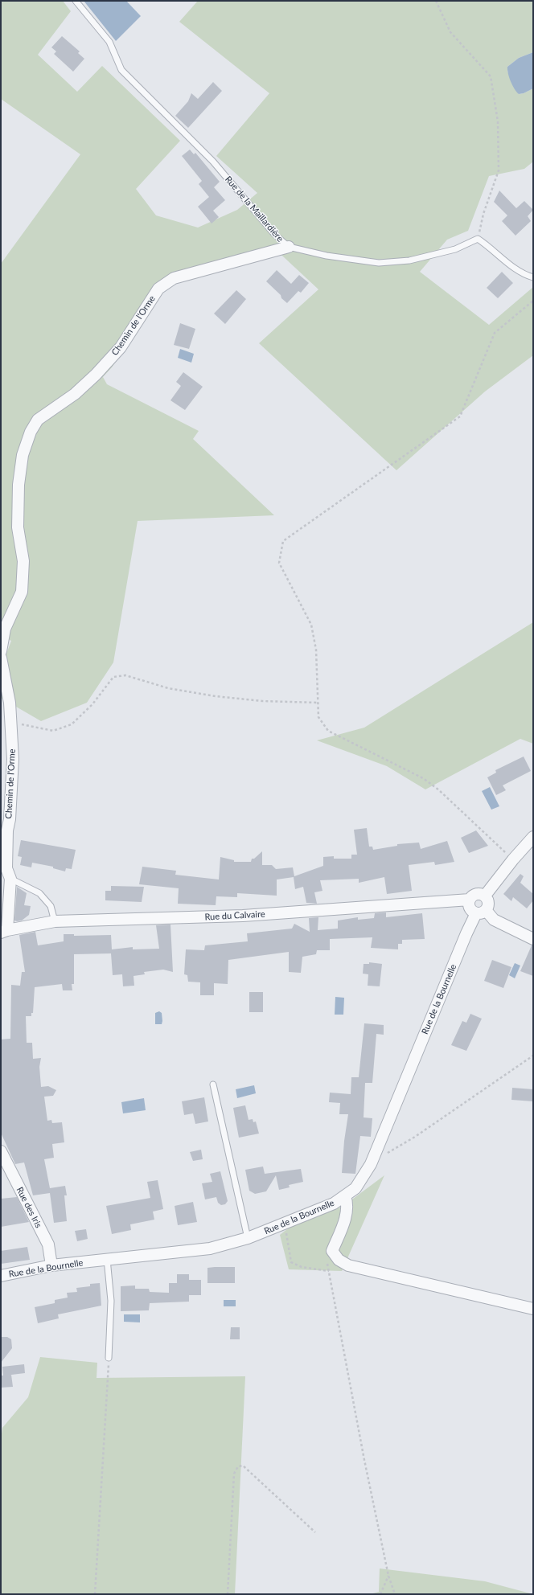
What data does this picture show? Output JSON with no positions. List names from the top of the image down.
{
  "streets": {
    "street": [
      "Chemin de l'Orme",
      "Rue du Calvaire",
      "Rue de la Bournelle",
      "Rue des Iris"
    ],
    "lane": ["Rue de la Maillardière"]
  },
  "crossings": [
    ["Rue de la Maillardière", "Chemin de l'Orme"],
    ["Chemin de l'Orme", "Rue du Calvaire"],
    ["Rue du Calvaire", "Rue de la Bournelle"],
    ["Rue de la Bournelle", "Rue des Iris"]
  ]
}
